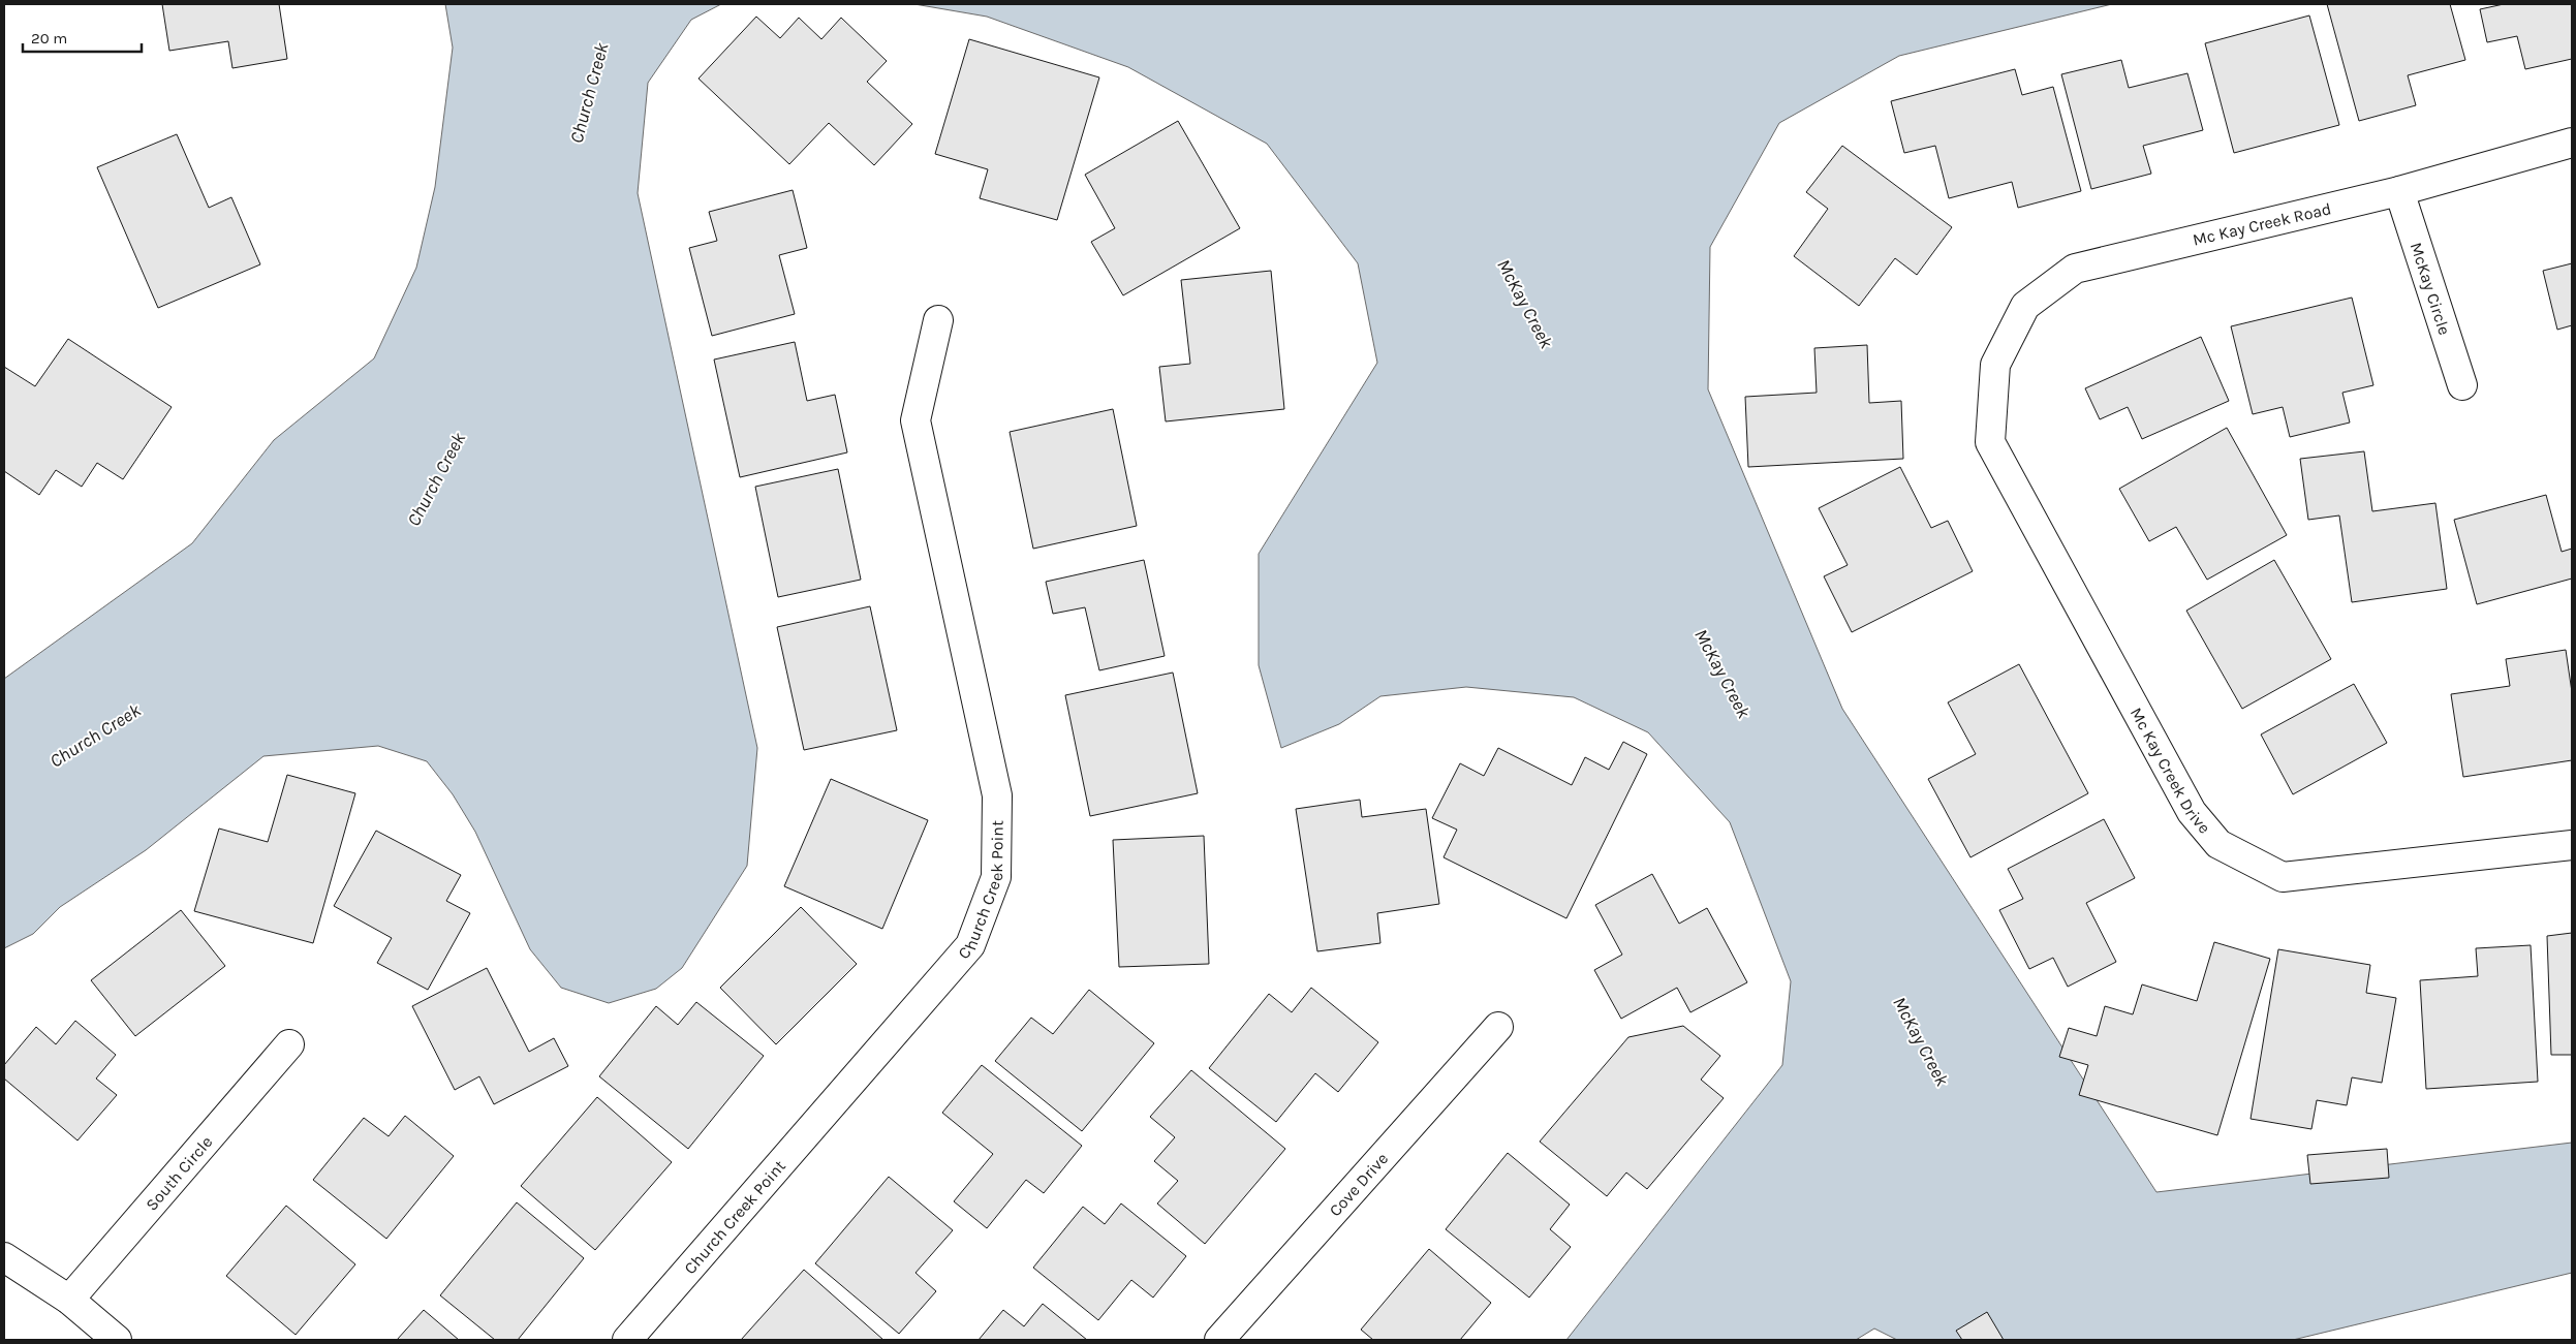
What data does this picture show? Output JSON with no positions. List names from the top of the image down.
{
  "streets": {
    "street": [
      "Mc Kay Creek Road",
      "McKay Circle",
      "Mc Kay Creek Drive",
      "Church Creek Point",
      "South Circle",
      "Cove Drive"
    ]
  },
  "crossings": [
    ["Mc Kay Creek Road", "McKay Circle"],
    ["Mc Kay Creek Road", "Mc Kay Creek Drive"]
  ],
  "water": ["Church Creek", "McKay Creek"],
  "scale_bar": "20 m"
}
